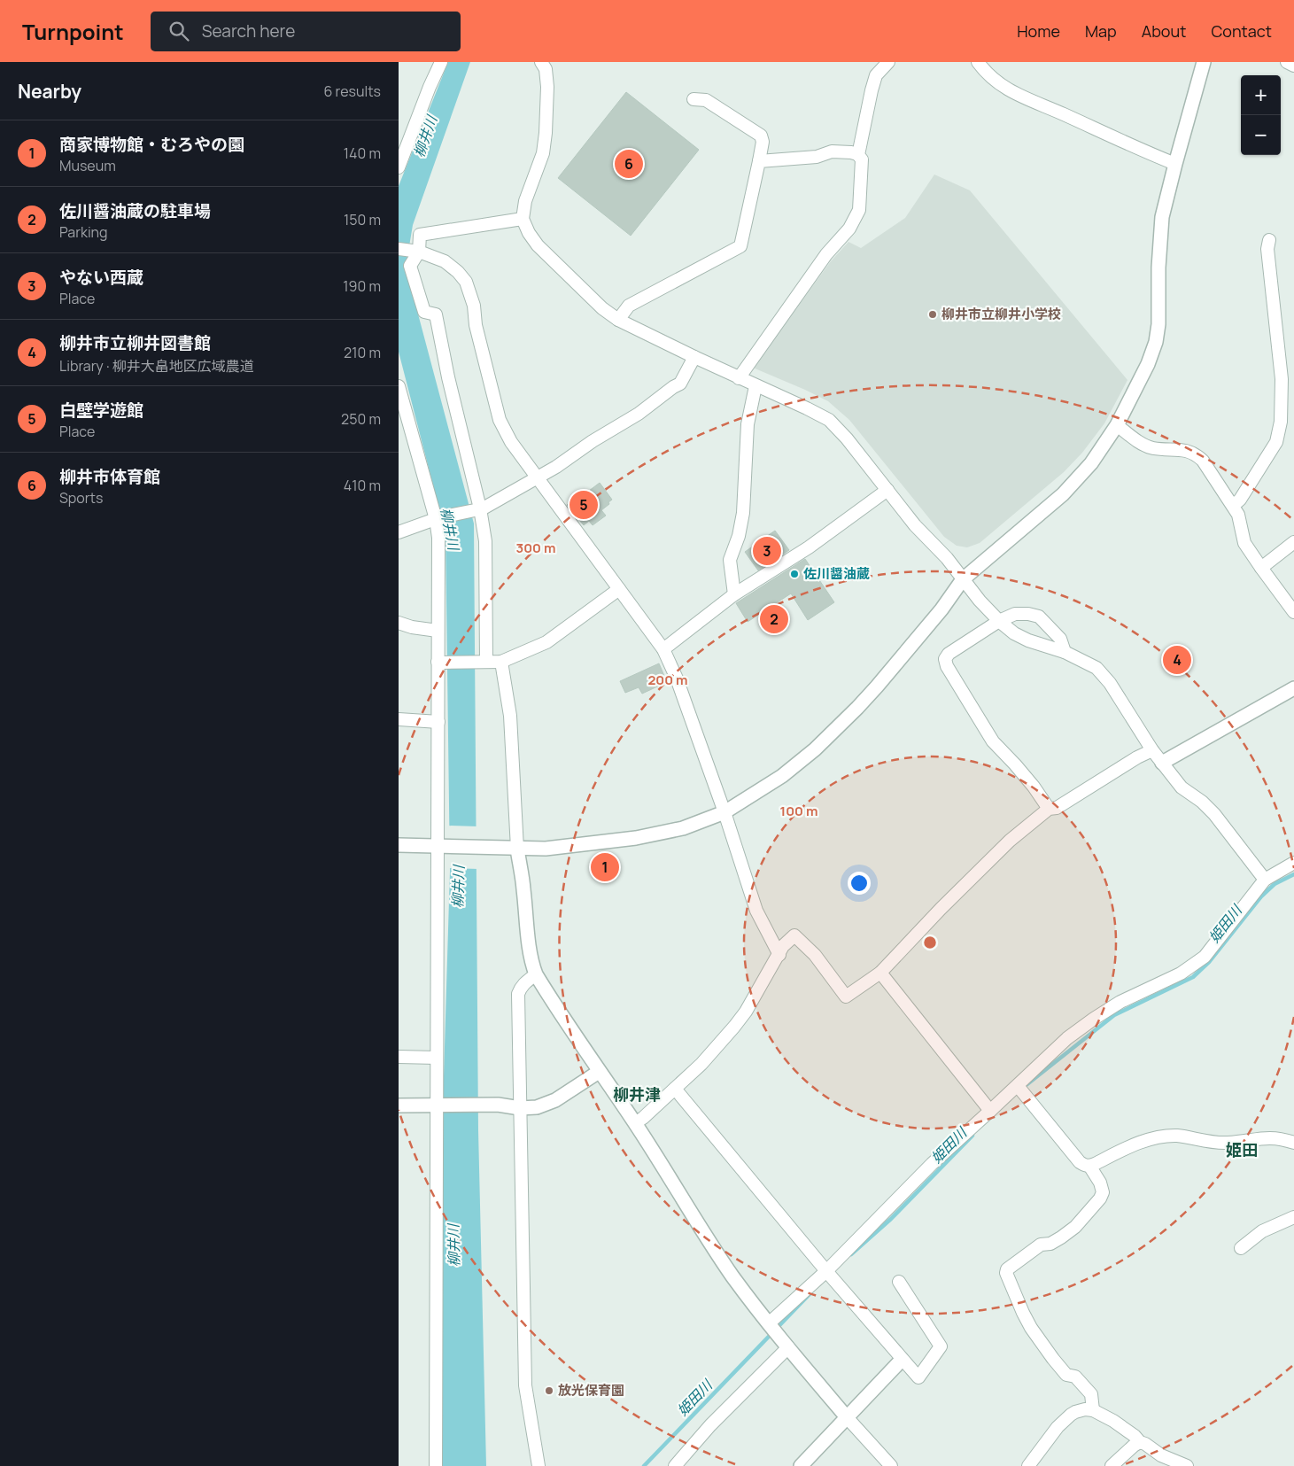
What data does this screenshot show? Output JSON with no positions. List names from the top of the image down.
{
  "districts": ["柳井津", "姫田"],
  "water": ["柳井川", "姫田川"],
  "places": ["柳井市立柳井小学校", "佐川醤油蔵", "放光保育園"],
  "page": {
    "header": "Turnpoint",
    "search": "Search here",
    "nav": [
      "Home",
      "Map",
      "About",
      "Contact"
    ],
    "heading": ["Nearby", "6 results"],
    "map_buttons": ["+", "−"],
    "list": [
      {
        "mark": "1",
        "name": "商家博物館・むろやの園",
        "note": "Museum",
        "value": "140 m"
      },
      {
        "mark": "2",
        "name": "佐川醤油蔵の駐車場",
        "note": "Parking",
        "value": "150 m"
      },
      {
        "mark": "3",
        "name": "やない西蔵",
        "note": "Place",
        "value": "190 m"
      },
      {
        "mark": "4",
        "name": "柳井市立柳井図書館",
        "note": "Library · 柳井大畠地区広域農道",
        "value": "210 m"
      },
      {
        "mark": "5",
        "name": "白壁学遊館",
        "note": "Place",
        "value": "250 m"
      },
      {
        "mark": "6",
        "name": "柳井市体育館",
        "note": "Sports",
        "value": "410 m"
      }
    ],
    "pins": [
      "6",
      "5",
      "3",
      "2",
      "4",
      "1"
    ]
  },
  "rings": ["300 m", "200 m", "100 m"]
}
